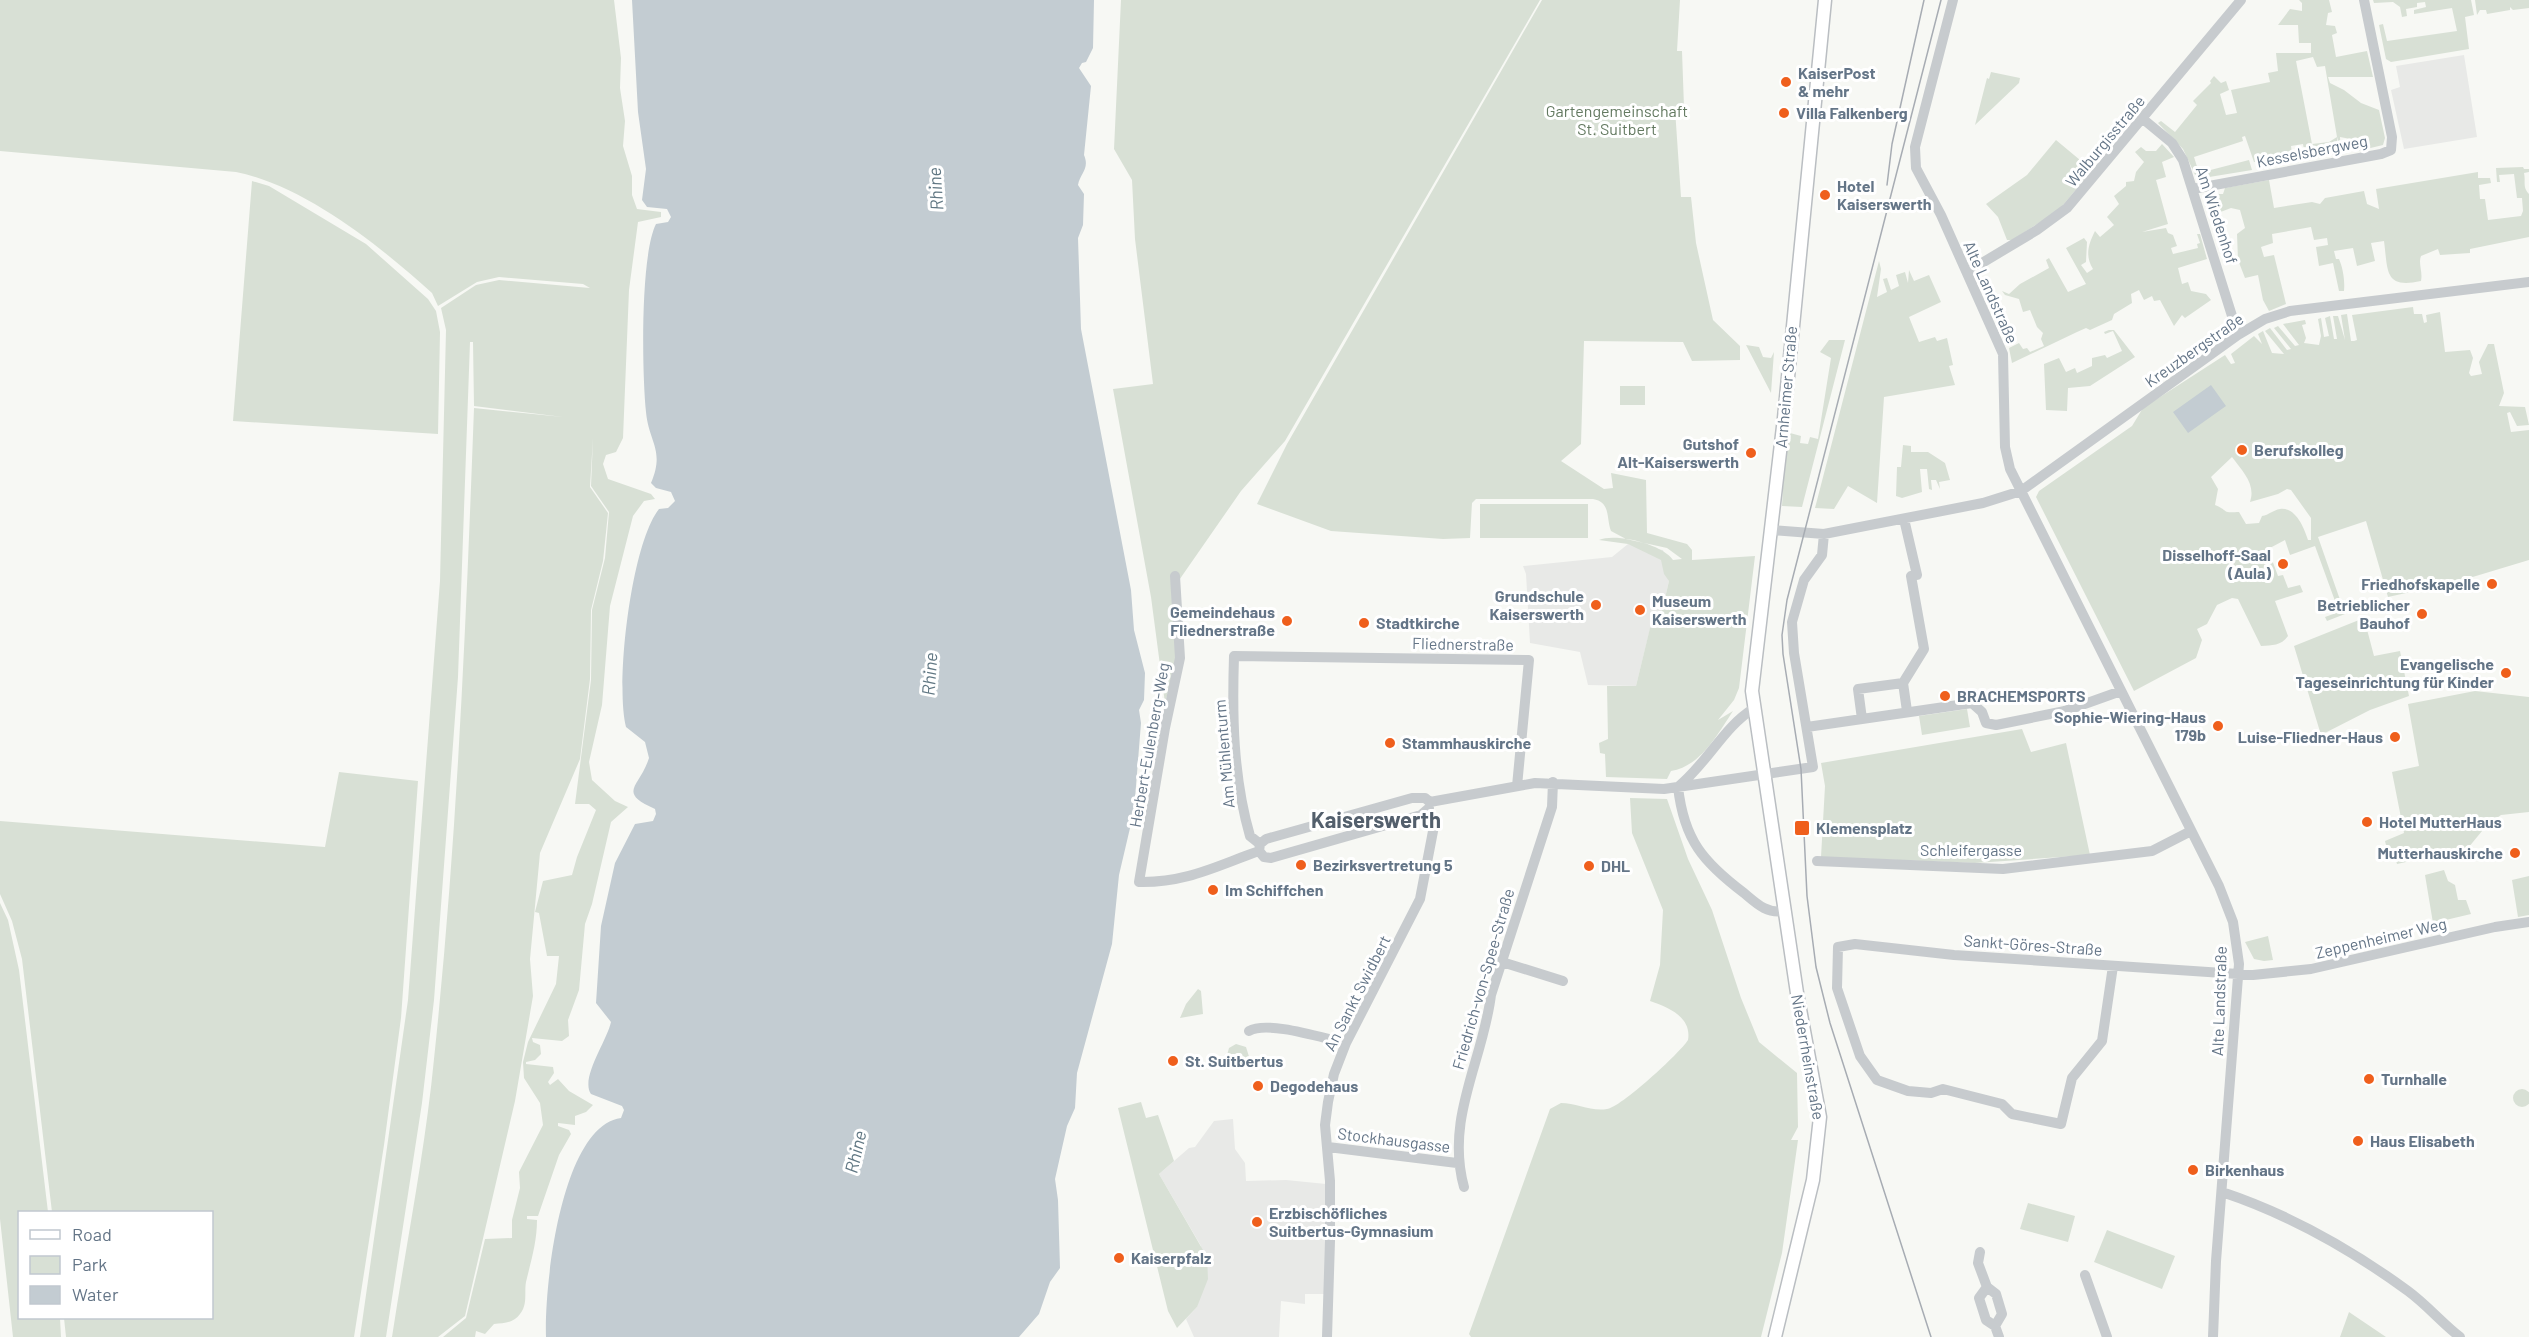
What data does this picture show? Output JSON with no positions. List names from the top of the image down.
{
  "streets": {
    "main road": ["Arnheimer Straße", "Niederrheinstraße"],
    "street": [
      "Walburgisstraße",
      "Kesselsbergweg",
      "Am Wiedenhof",
      "Alte Landstraße",
      "Kreuzbergstraße",
      "Fliednerstraße",
      "Herbert-Eulenberg-Weg",
      "Am Mühlenturm",
      "Schleifergasse",
      "Zeppenheimer Weg",
      "Sankt-Göres-Straße",
      "Friedrich-von-Spee-Straße",
      "An Sankt Swidbert",
      "Stockhausgasse"
    ]
  },
  "crossings": [
    ["Walburgisstraße", "Am Wiedenhof"],
    ["Walburgisstraße", "Alte Landstraße"],
    ["Kesselsbergweg", "Am Wiedenhof"],
    ["Am Wiedenhof", "Kreuzbergstraße"],
    ["Alte Landstraße", "Kreuzbergstraße"],
    ["Alte Landstraße", "Schleifergasse"],
    ["Alte Landstraße", "Zeppenheimer Weg"],
    ["Alte Landstraße", "Sankt-Göres-Straße"],
    ["Kreuzbergstraße", "Arnheimer Straße"],
    ["Arnheimer Straße", "Niederrheinstraße"],
    ["Fliednerstraße", "Am Mühlenturm"],
    ["Herbert-Eulenberg-Weg", "Am Mühlenturm"],
    ["Zeppenheimer Weg", "Sankt-Göres-Straße"],
    ["Friedrich-von-Spee-Straße", "Stockhausgasse"],
    ["An Sankt Swidbert", "Stockhausgasse"]
  ],
  "districts": ["Kaiserswerth"],
  "water": ["Rhine"],
  "parks": ["Gartengemeinschaft St. Suitbert"],
  "places": {
    "other": [
      "KaiserPost & mehr",
      "Villa Falkenberg",
      "Hotel Kaiserswerth",
      "Berufskolleg",
      "Gutshof Alt-Kaiserswerth",
      "Disselhoff-Saal (Aula)",
      "Friedhofskapelle",
      "Grundschule Kaiserswerth",
      "Museum Kaiserswerth",
      "Betrieblicher Bauhof",
      "Gemeindehaus Fliednerstraße",
      "Stadtkirche",
      "Evangelische Tageseinrichtung für Kinder",
      "BRACHEMSPORTS",
      "Sophie-Wiering-Haus 179b",
      "Luise-Fliedner-Haus",
      "Stammhauskirche",
      "Hotel MutterHaus",
      "Mutterhauskirche",
      "Bezirksvertretung 5",
      "DHL",
      "Im Schiffchen",
      "St. Suitbertus",
      "Turnhalle",
      "Degodehaus",
      "Haus Elisabeth",
      "Birkenhaus",
      "Erzbischöfliches Suitbertus-Gymnasium",
      "Kaiserpfalz"
    ],
    "transit": ["Klemensplatz"]
  },
  "legend": ["Road", "Park", "Water"]
}
